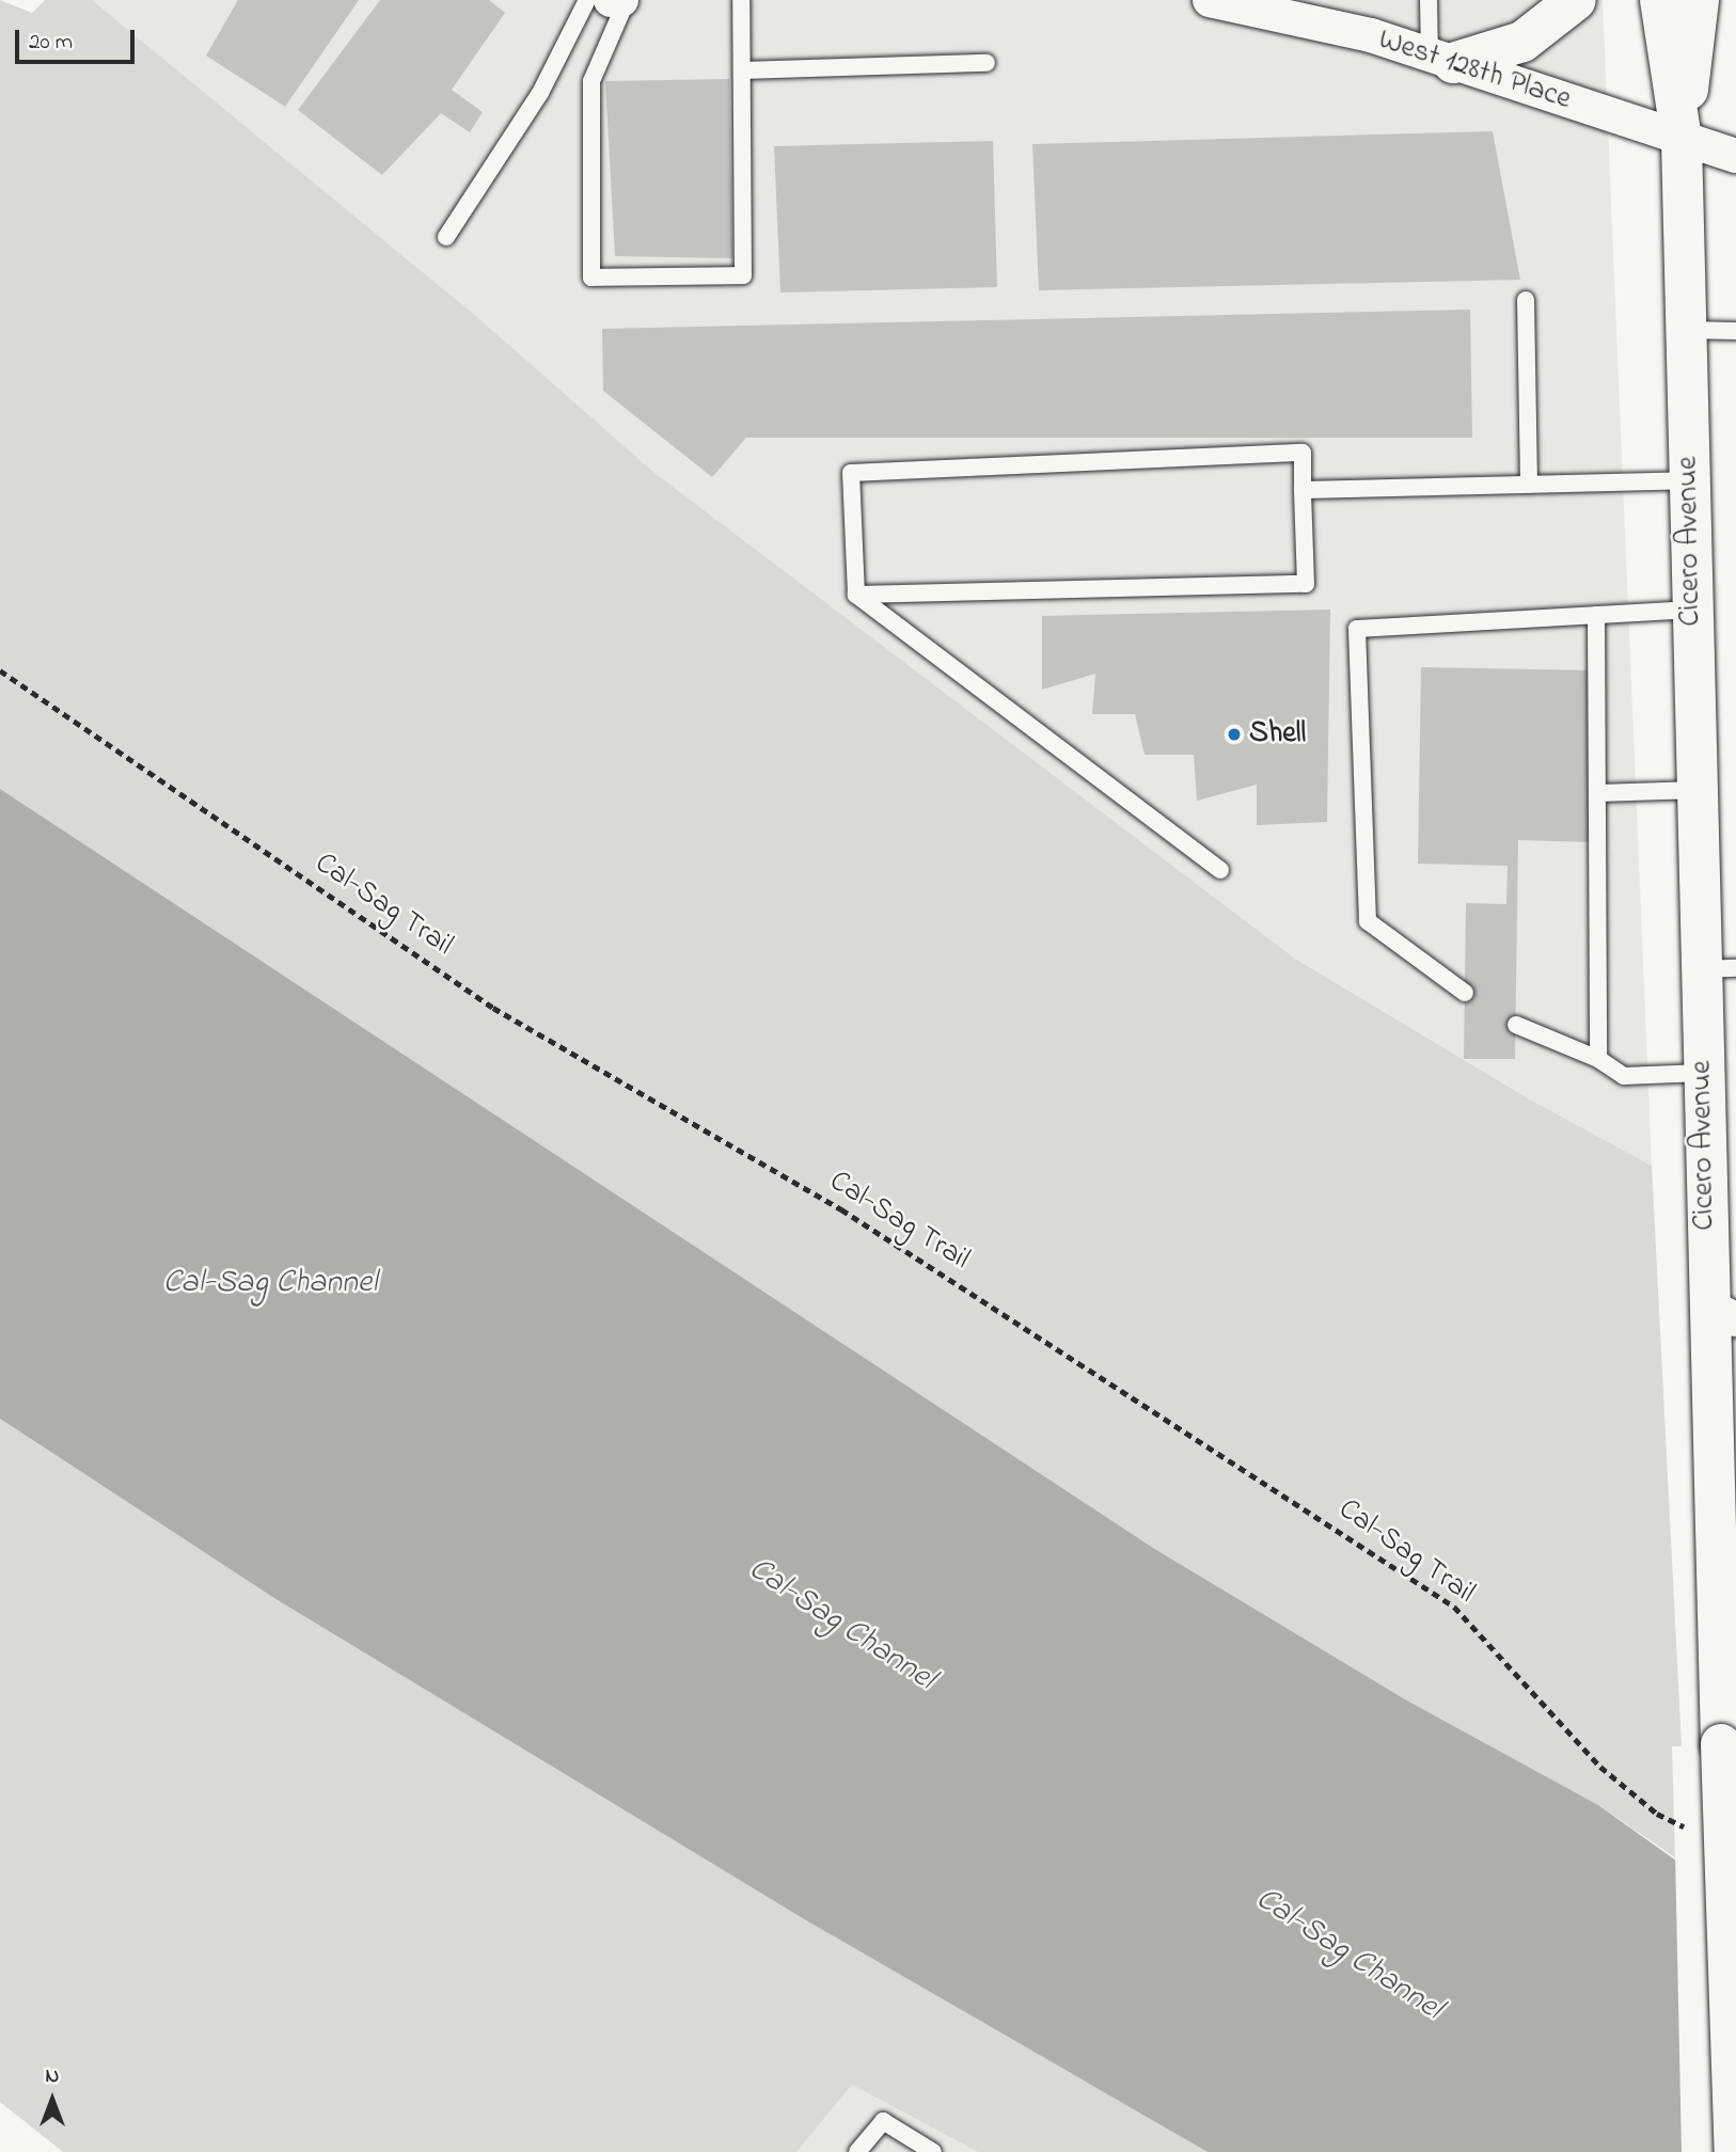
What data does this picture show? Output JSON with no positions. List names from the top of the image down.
{
  "streets": {
    "main road": ["Cicero Avenue"],
    "street": ["West 128th Place"],
    "path": ["Cal-Sag Trail"]
  },
  "crossings": [
    ["West 128th Place", "Cicero Avenue"]
  ],
  "water": ["Cal-Sag Channel"],
  "places": ["Shell"],
  "scale_bar": "20 m",
  "north": "top"
}
